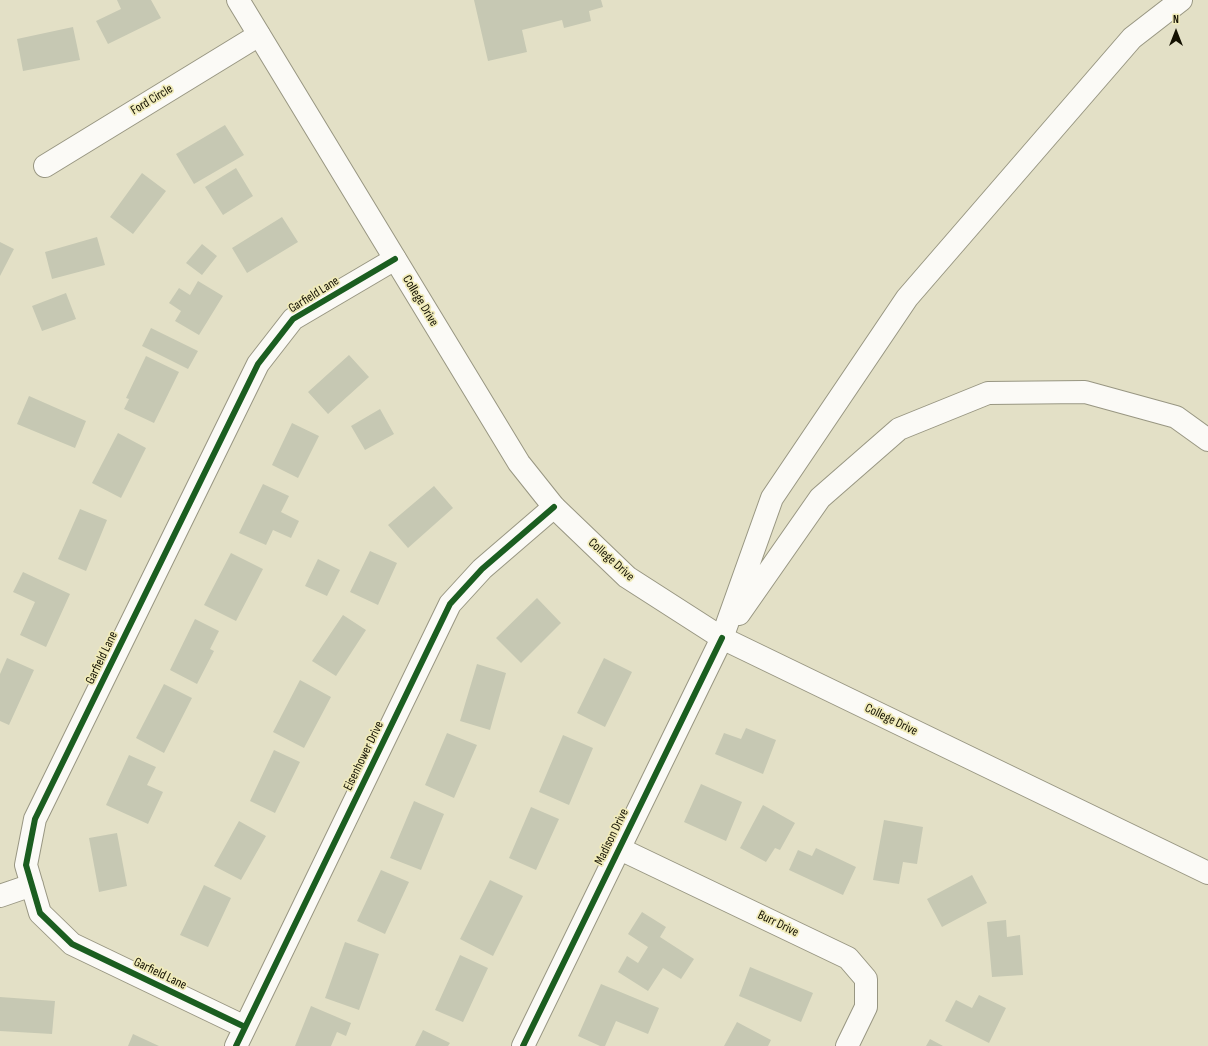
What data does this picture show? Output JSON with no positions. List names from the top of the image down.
{
  "streets": {
    "main road": [
      "Ford Circle",
      "Garfield Lane",
      "College Drive",
      "Eisenhower Drive",
      "Madison Drive",
      "Burr Drive"
    ]
  },
  "crossings": [
    ["Ford Circle", "College Drive"],
    ["Garfield Lane", "College Drive"],
    ["Garfield Lane", "Eisenhower Drive"],
    ["College Drive", "Eisenhower Drive"],
    ["College Drive", "Madison Drive"],
    ["Madison Drive", "Burr Drive"]
  ],
  "north": "top"
}
